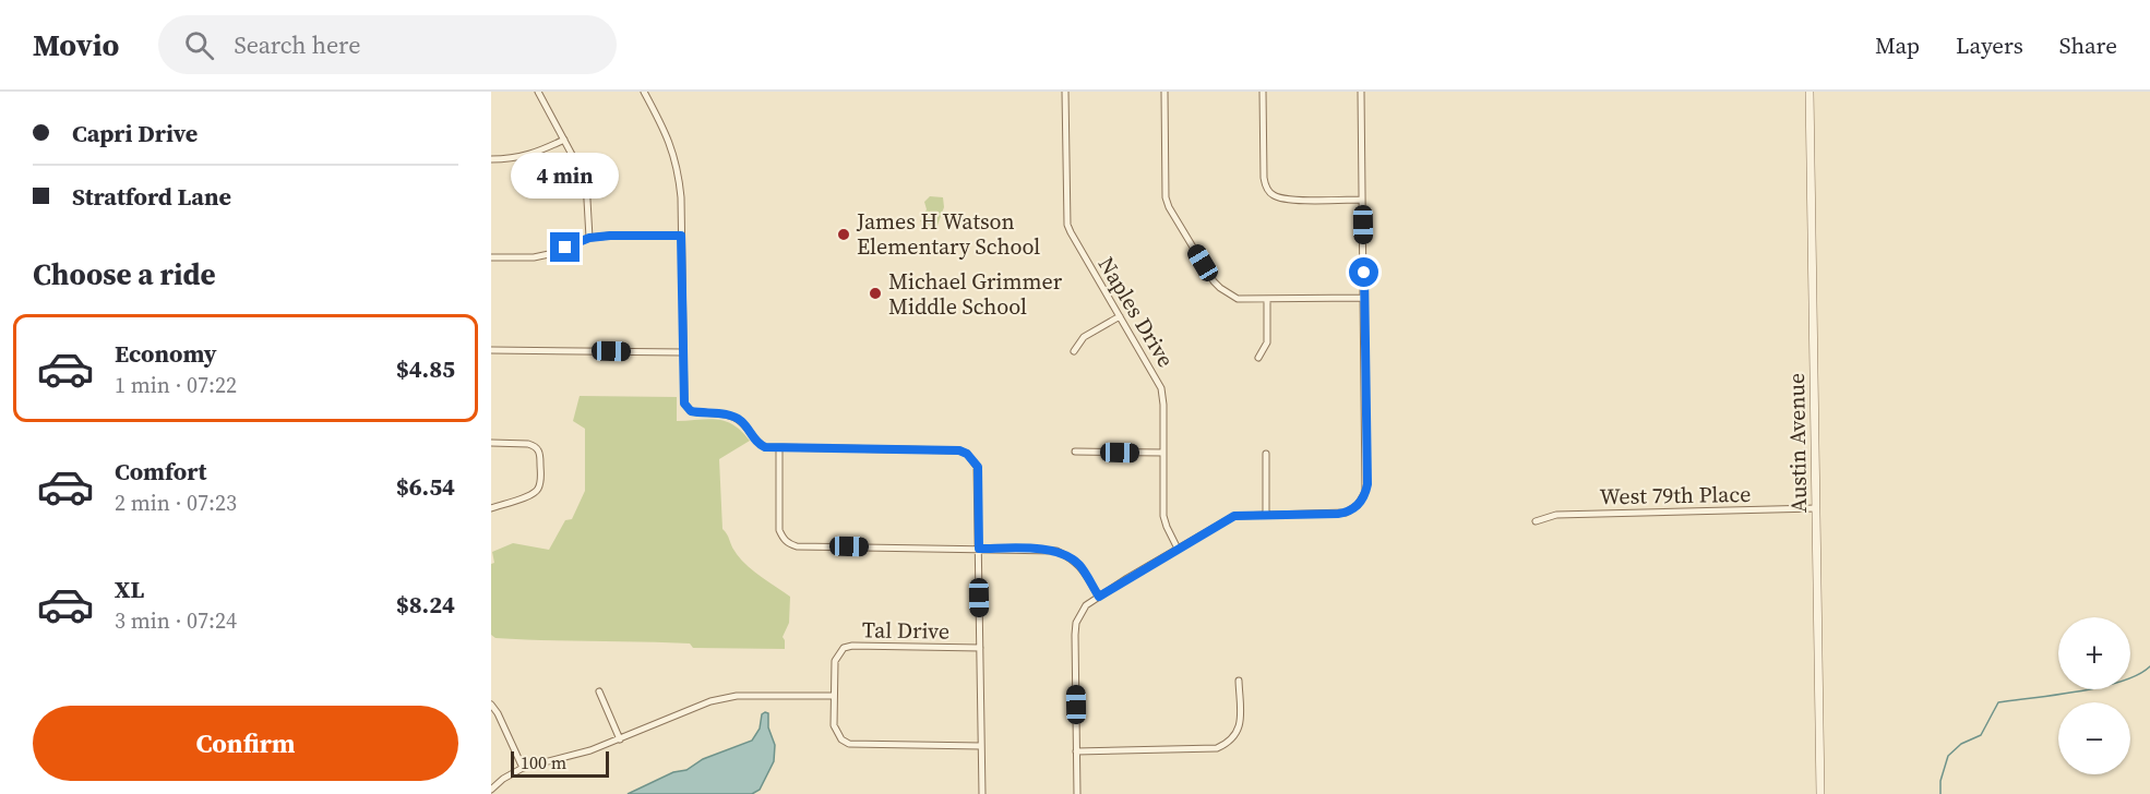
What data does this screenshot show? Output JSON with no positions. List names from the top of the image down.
{
  "streets": {
    "street": [
      "Naples Drive",
      "Austin Avenue",
      "West 79th Place",
      "Tal Drive"
    ]
  },
  "crossings": [
    ["Austin Avenue", "West 79th Place"]
  ],
  "places": ["James H Watson Elementary School", "Michael Grimmer Middle School"],
  "scale_bar": "100 m",
  "page": {
    "header": "Movio",
    "search": "Search here",
    "nav": ["Map", "Layers", "Share"],
    "banner": ["Capri Drive", "Stratford Lane"],
    "bubble": "4 min",
    "heading": "Choose a ride",
    "list": [
      {
        "name": "Economy",
        "note": "1 min · 07:22",
        "value": "$4.85"
      },
      {
        "name": "Comfort",
        "note": "2 min · 07:23",
        "value": "$6.54"
      },
      {
        "name": "XL",
        "note": "3 min · 07:24",
        "value": "$8.24"
      }
    ],
    "map_buttons": ["+", "−"],
    "buttons": "Confirm",
    "scale": "100 m"
  }
}
